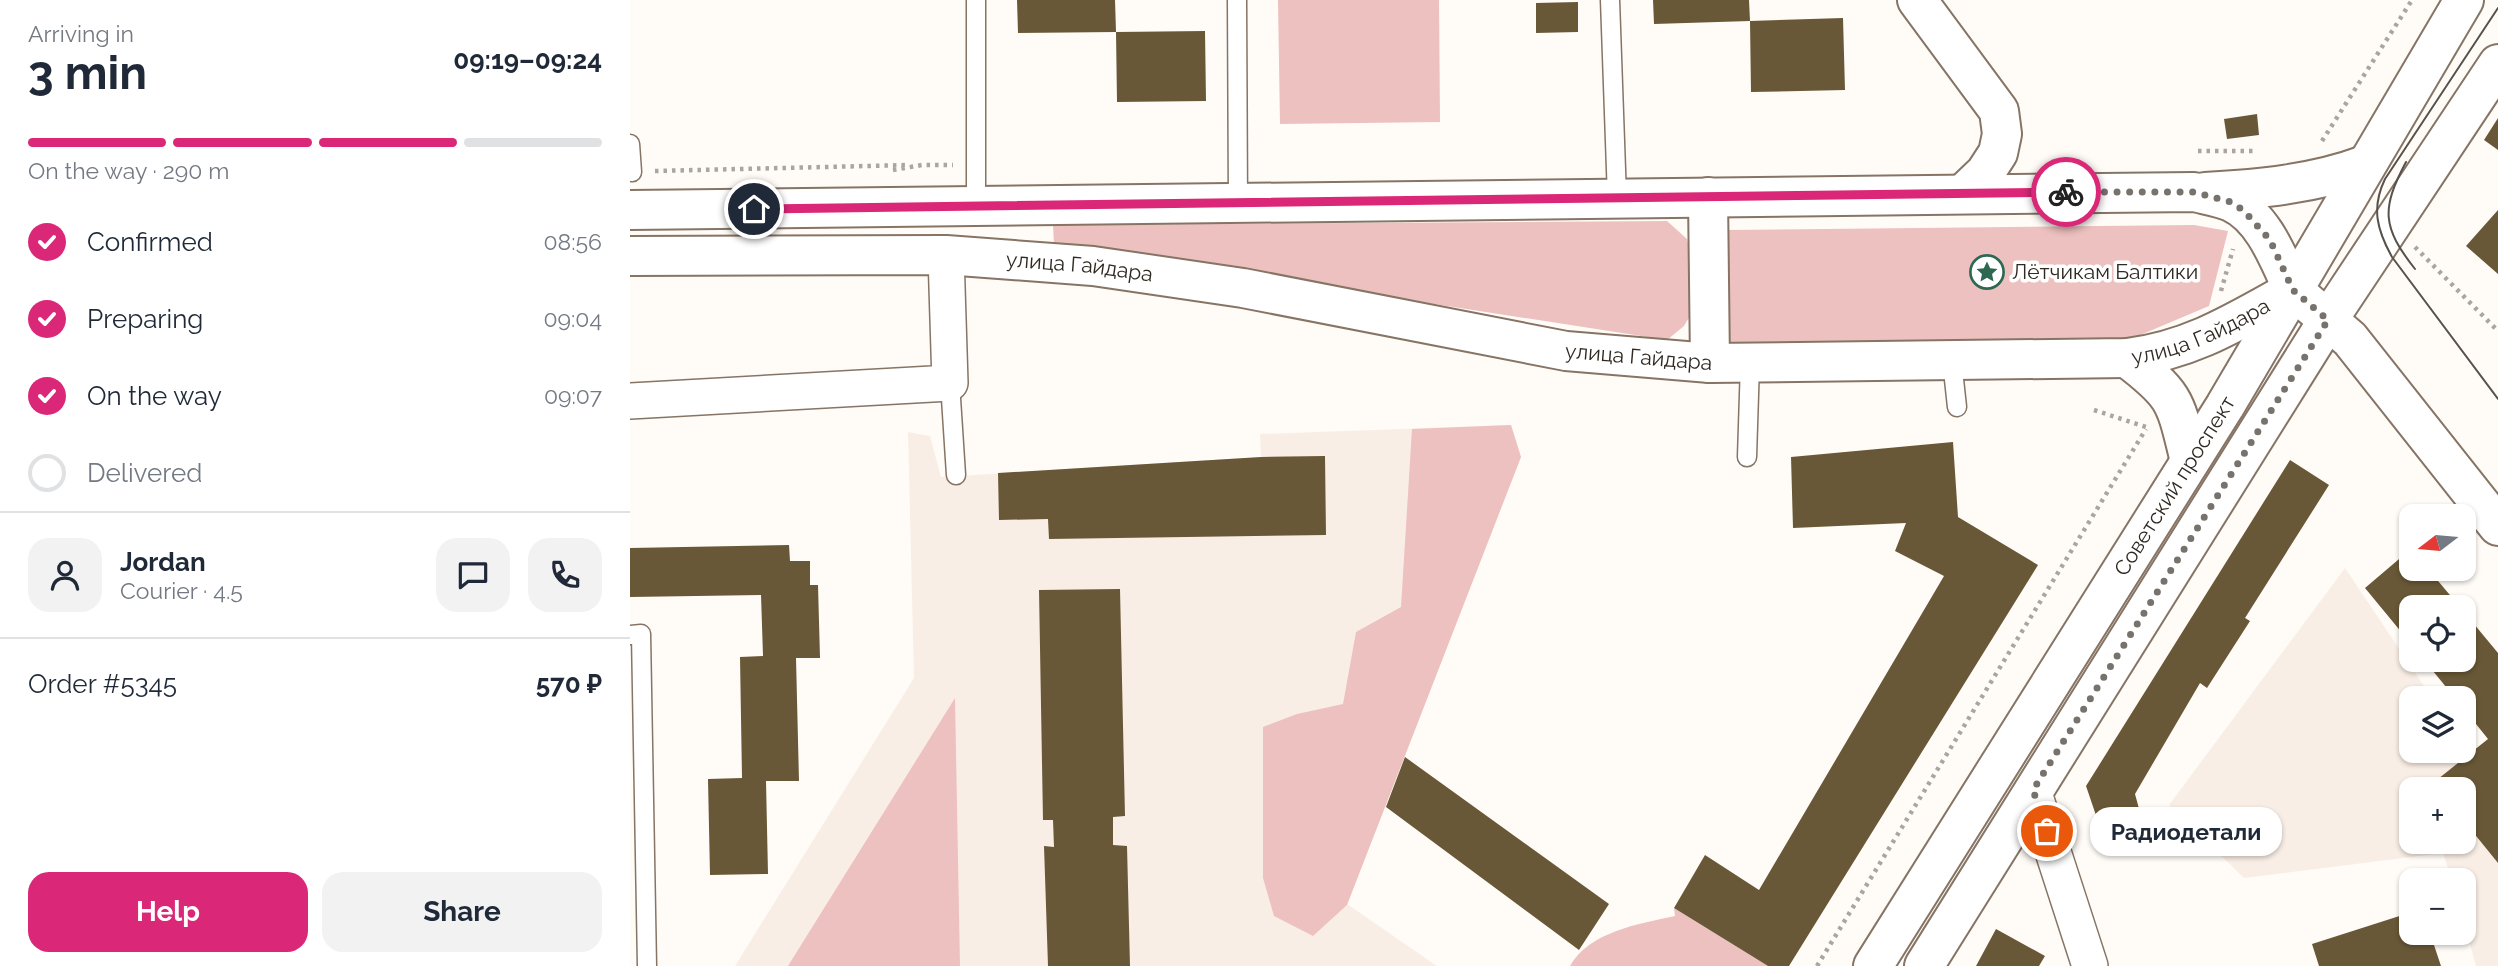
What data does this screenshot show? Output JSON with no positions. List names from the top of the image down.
{
  "streets": {
    "main road": ["улица Гайдара", "Советский проспект"]
  },
  "crossings": [
    ["улица Гайдара", "Советский проспект"]
  ],
  "places": {
    "place": ["Лётчикам Балтики"],
    "other": ["Радиодетали"]
  },
  "north": "left",
  "page": {
    "heading": ["3 min", "Arriving in", "09:19–09:24"],
    "panel": [
      "Jordan",
      "Courier · 4.5",
      "Order #5345",
      "570 ₽"
    ],
    "bar": "On the way · 290 m",
    "list": [
      ["Confirmed", "08:56"],
      ["Preparing", "09:04"],
      ["On the way", "09:07"],
      "Delivered"
    ],
    "map_buttons": ["+", "−"],
    "bubble": "Радиодетали",
    "buttons": ["Help", "Share"]
  }
}
